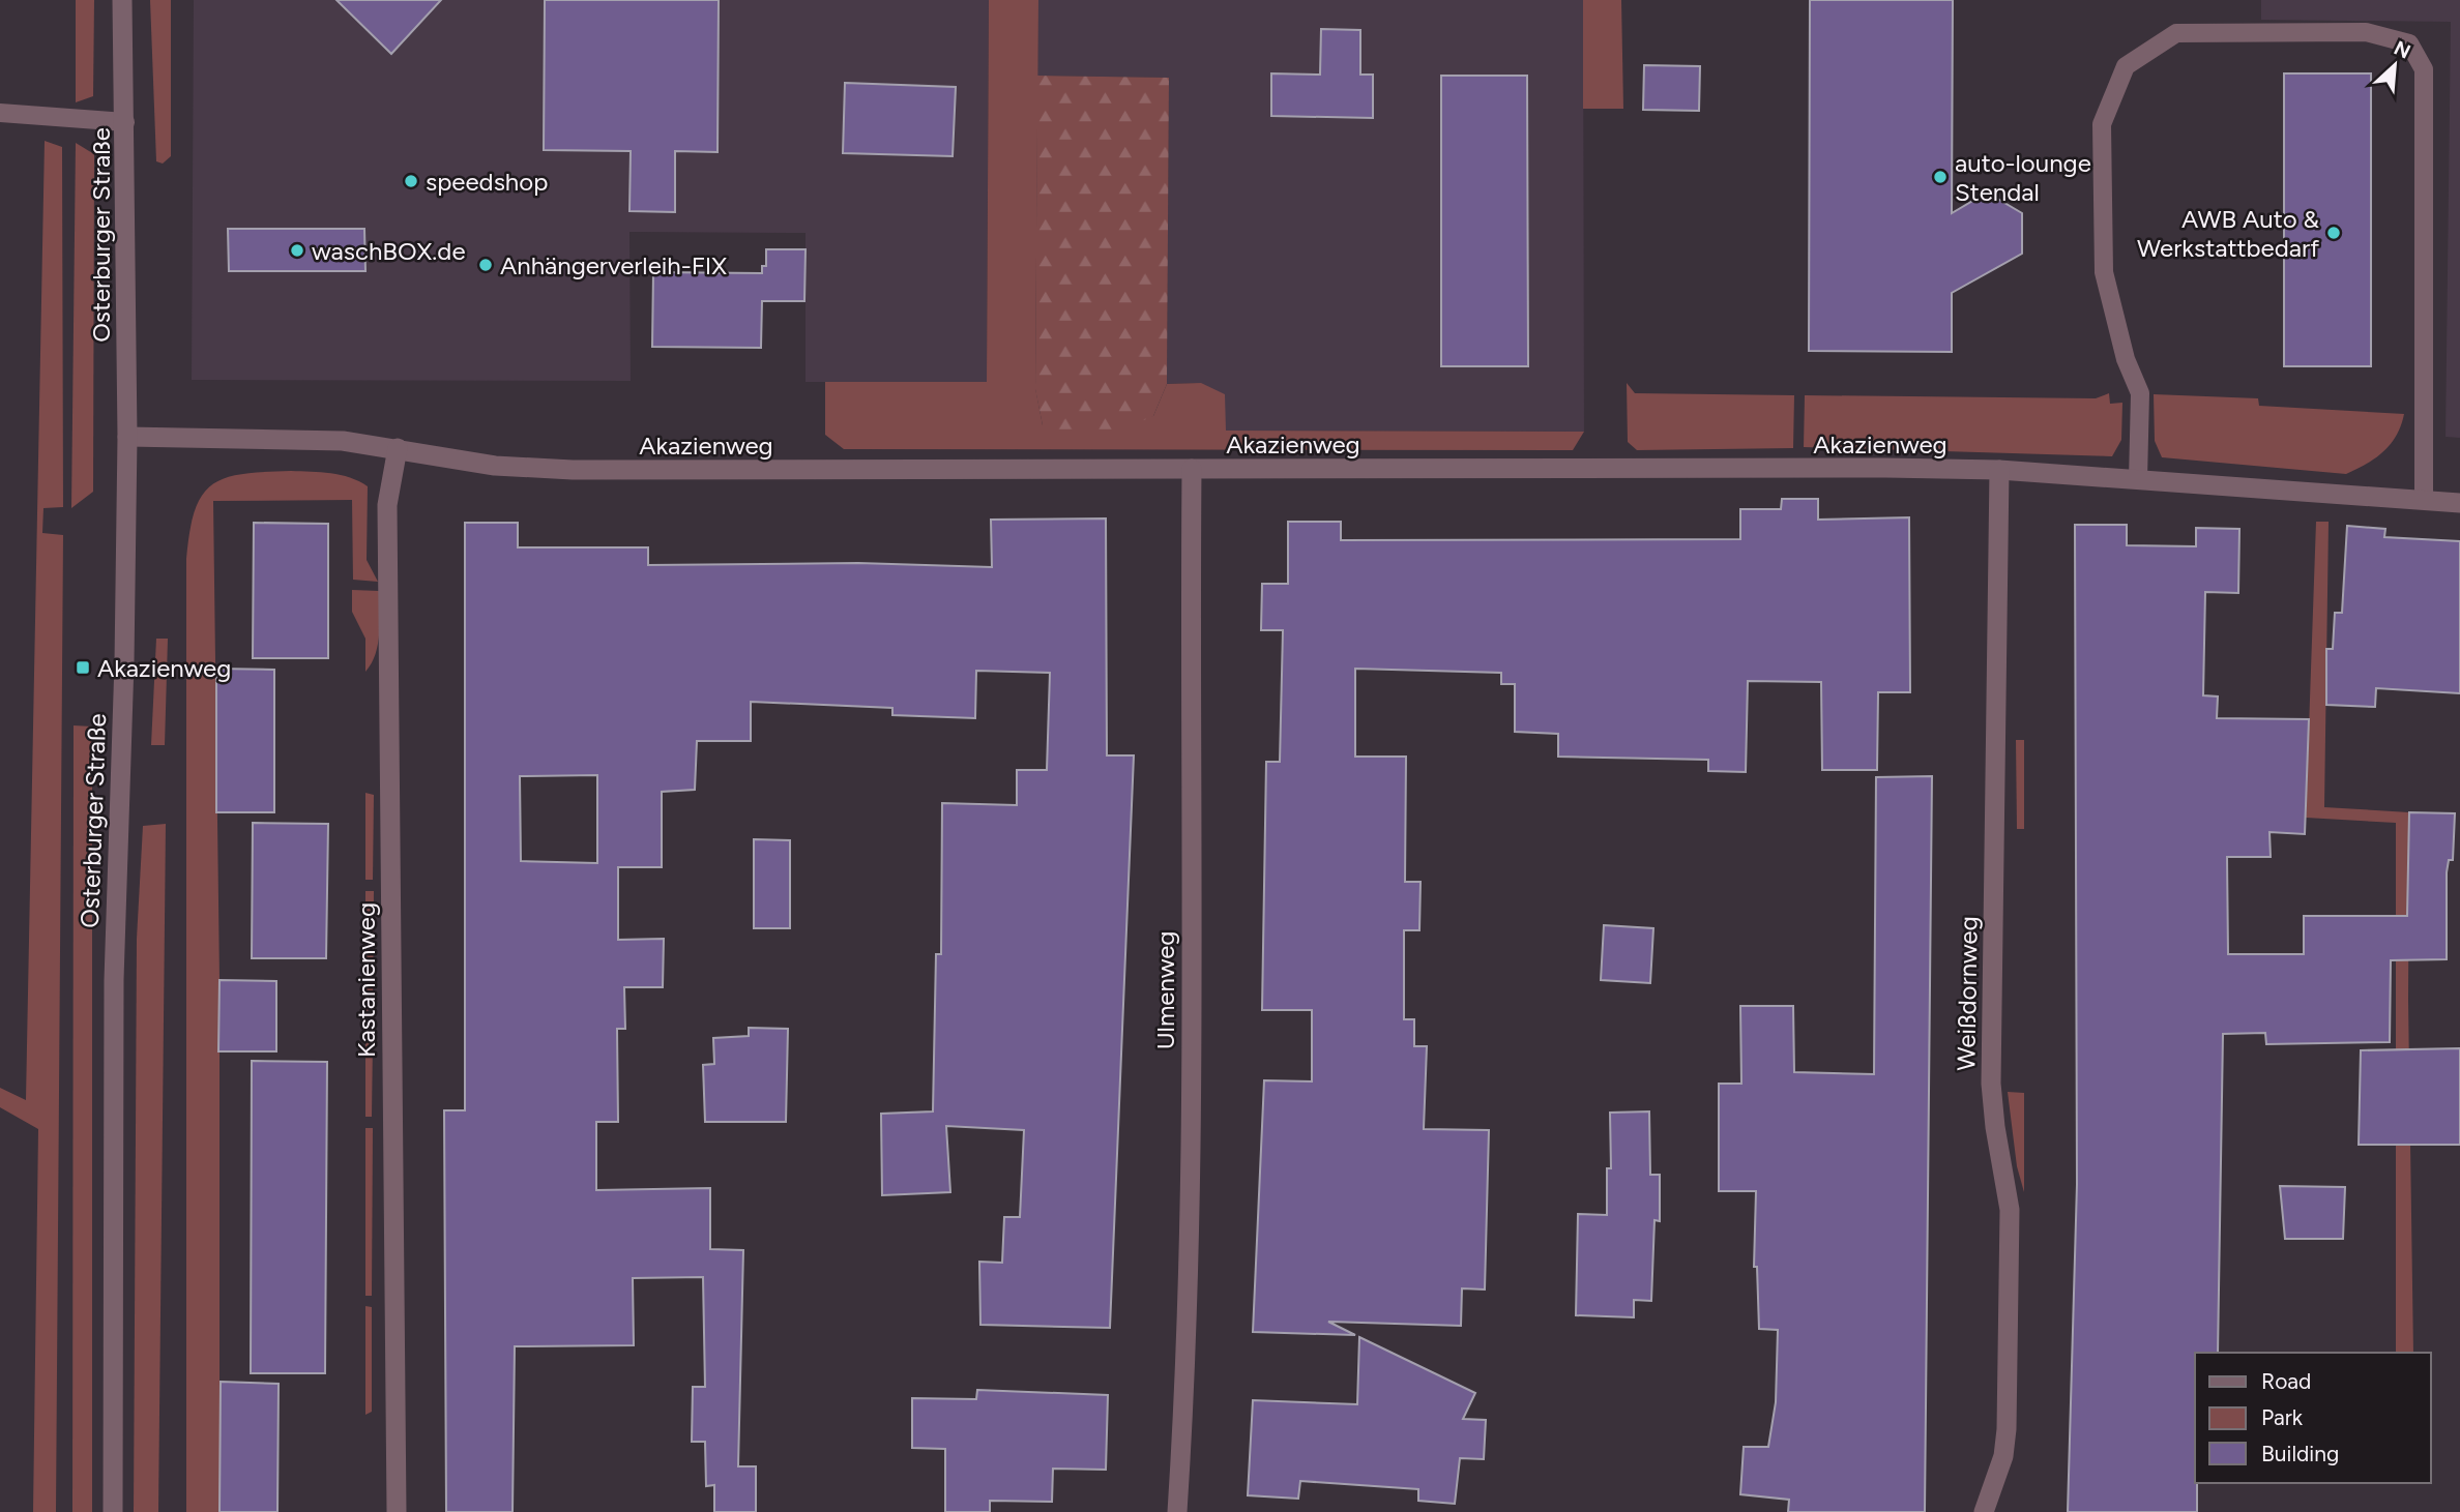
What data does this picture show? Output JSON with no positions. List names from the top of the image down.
{
  "streets": {
    "street": [
      "Osterburger Straße",
      "Akazienweg",
      "Kastanienweg",
      "Ulmenweg",
      "Weißdornweg"
    ]
  },
  "crossings": [
    ["Osterburger Straße", "Akazienweg"],
    ["Akazienweg", "Kastanienweg"],
    ["Akazienweg", "Ulmenweg"],
    ["Akazienweg", "Weißdornweg"]
  ],
  "places": {
    "other": [
      "auto-lounge Stendal",
      "speedshop",
      "AWB Auto & Werkstattbedarf",
      "waschBOX.de",
      "Anhängerverleih-FIX"
    ],
    "transit": ["Akazienweg"]
  },
  "legend": ["Road", "Park", "Building"],
  "north": "top right"
}
